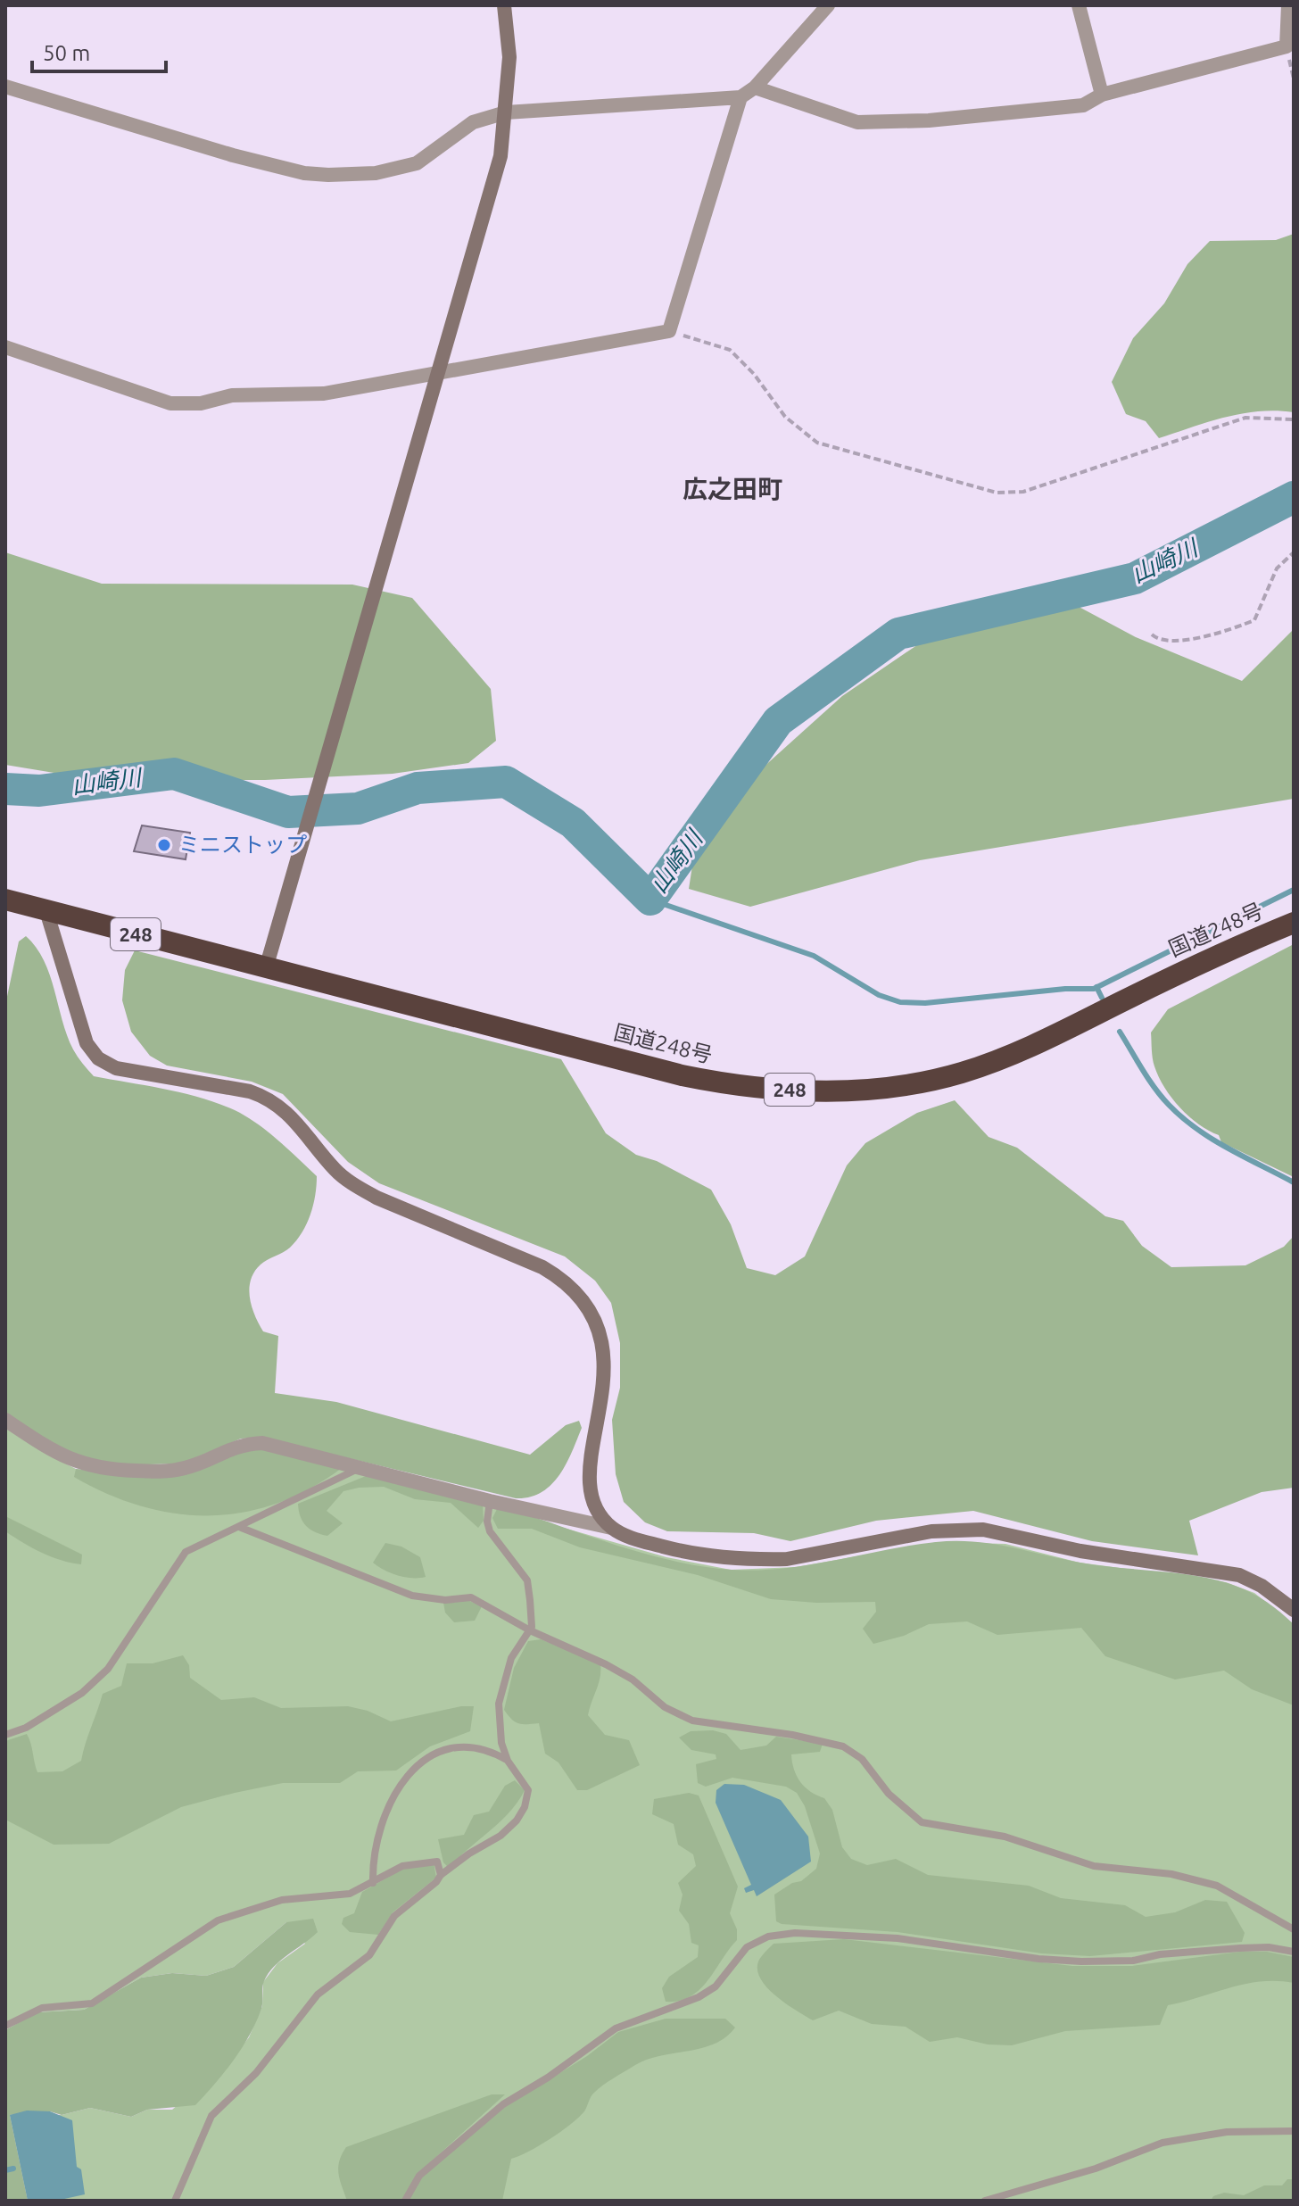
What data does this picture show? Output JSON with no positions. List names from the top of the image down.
{
  "streets": {
    "highway": ["国道248号", "248"]
  },
  "districts": ["広之田町"],
  "water": ["山崎川"],
  "places": ["ミニストップ"],
  "scale_bar": "50 m"
}
